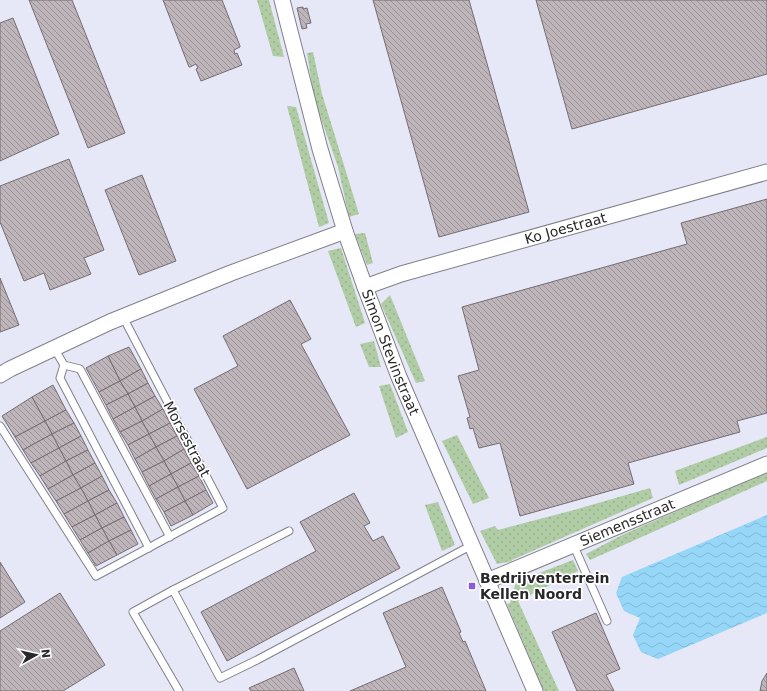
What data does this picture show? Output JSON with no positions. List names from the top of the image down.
{
  "streets": {
    "street": ["Ko Joestraat", "Simon Stevinstraat", "Siemensstraat"],
    "lane": ["Morsestraat"]
  },
  "crossings": [
    ["Ko Joestraat", "Simon Stevinstraat"],
    ["Simon Stevinstraat", "Siemensstraat"]
  ],
  "places": {
    "transit": ["Bedrijventerrein Kellen Noord"]
  },
  "north": "right"
}
